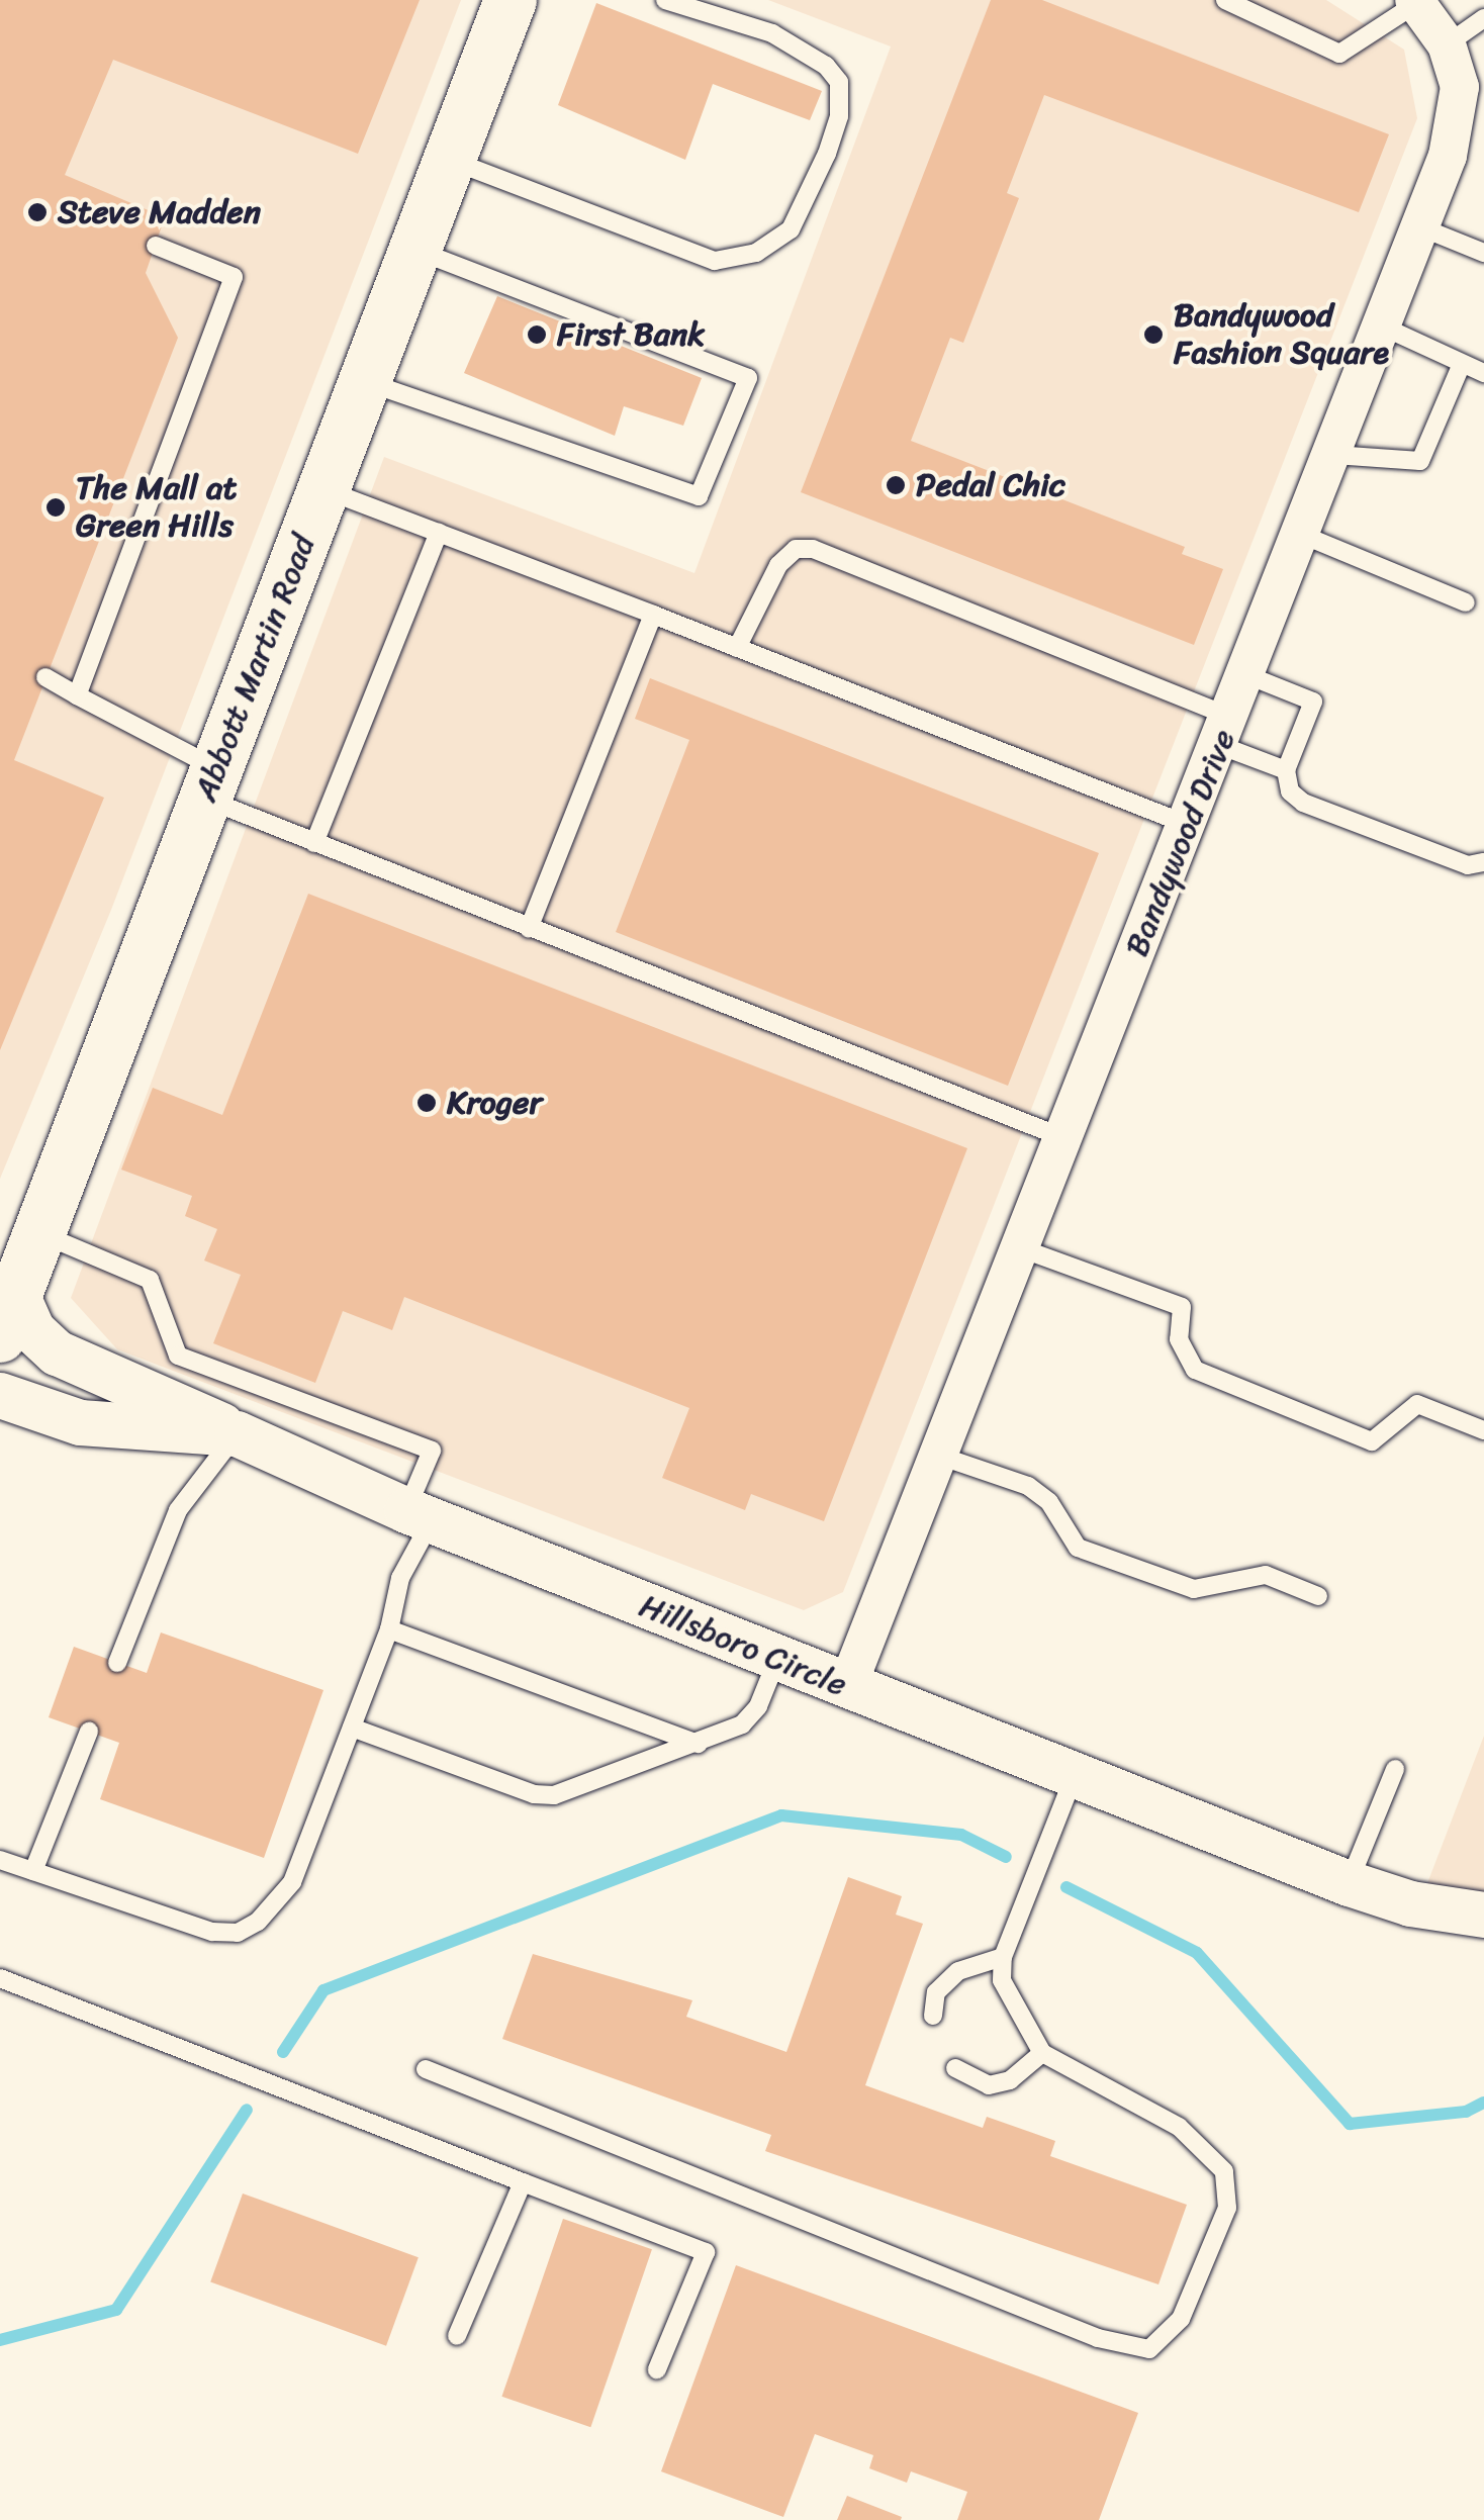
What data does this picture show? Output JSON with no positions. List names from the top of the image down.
{
  "streets": {
    "main road": ["Abbott Martin Road"],
    "street": ["Bandywood Drive", "Hillsboro Circle"]
  },
  "crossings": [
    ["Bandywood Drive", "Hillsboro Circle"]
  ],
  "places": [
    "Steve Madden",
    "First Bank",
    "Bandywood Fashion Square",
    "Pedal Chic",
    "The Mall at Green Hills",
    "Kroger"
  ]
}
